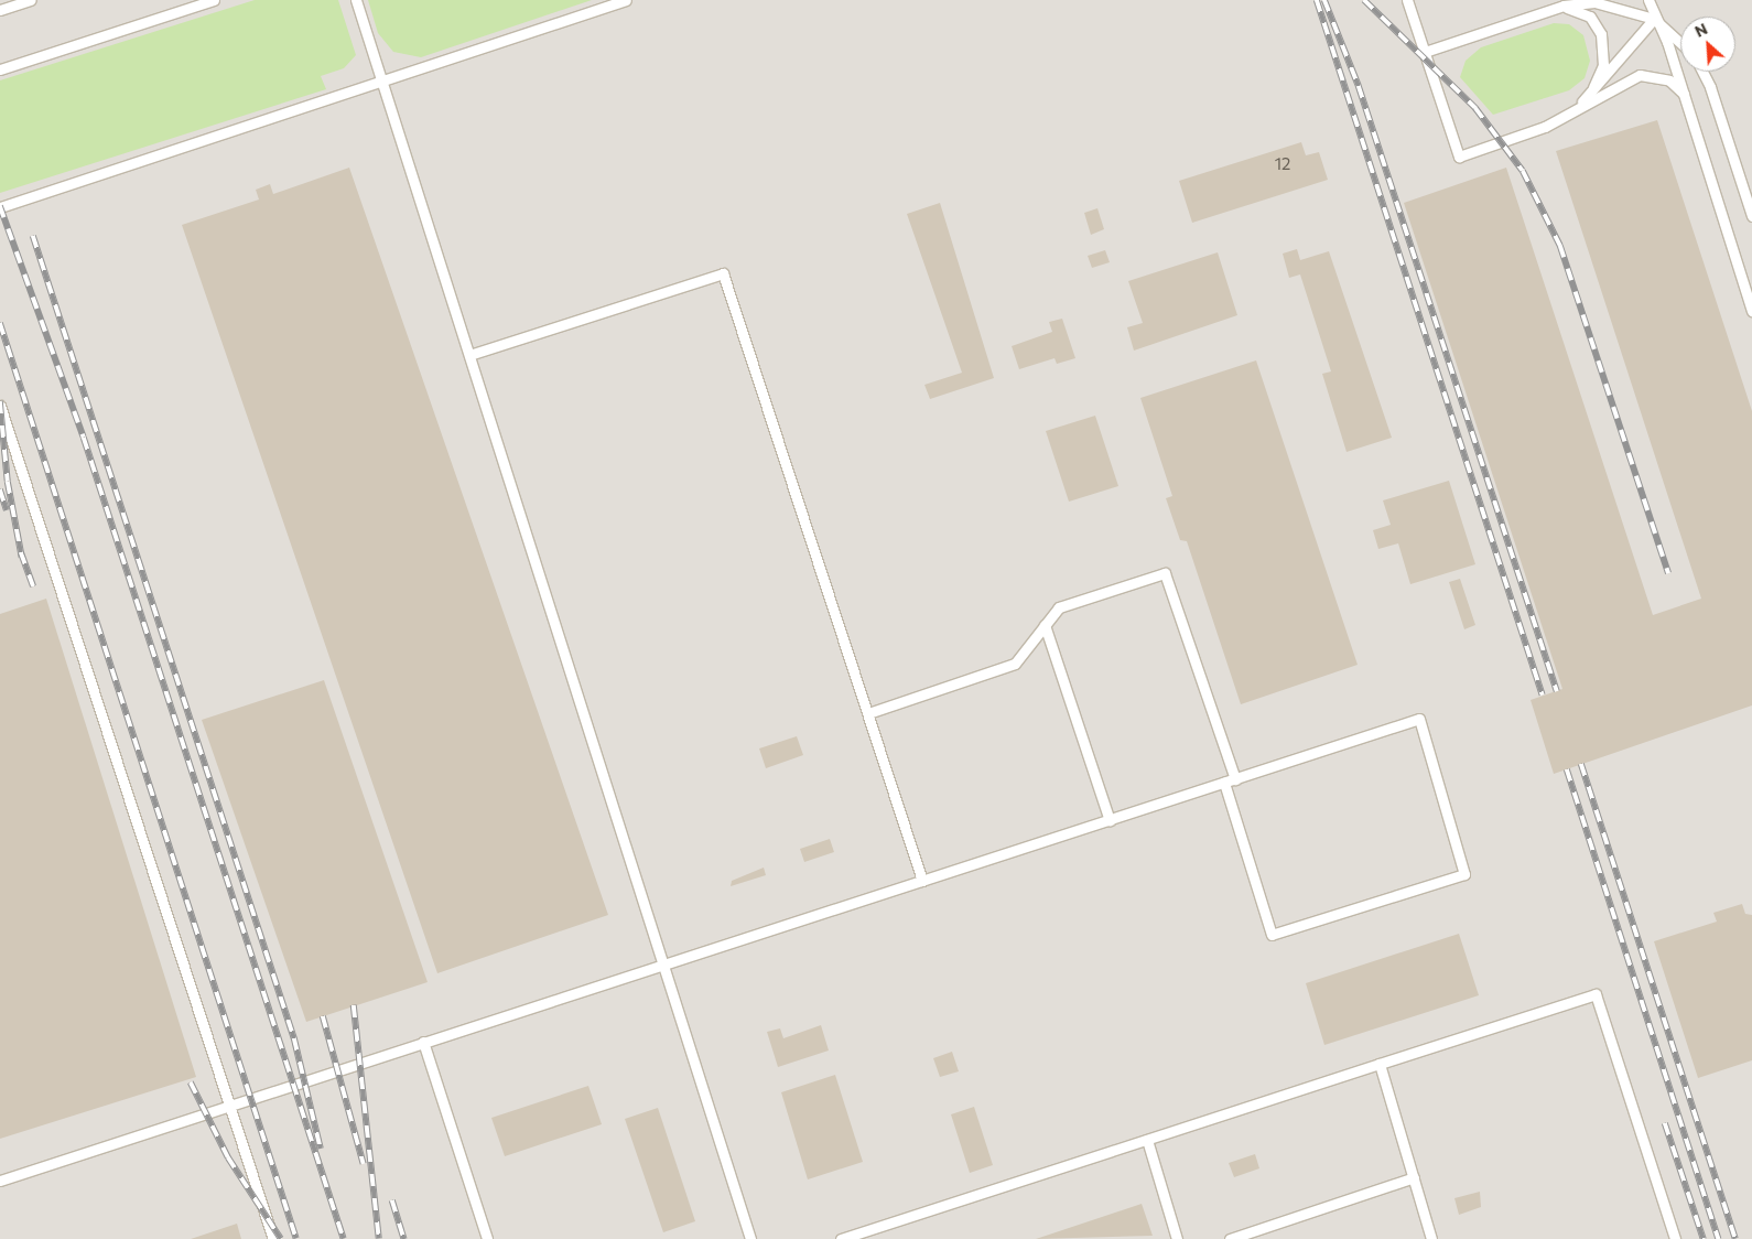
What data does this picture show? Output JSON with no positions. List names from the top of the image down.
{
  "house_numbers": ["12"],
  "north": "top left"
}
